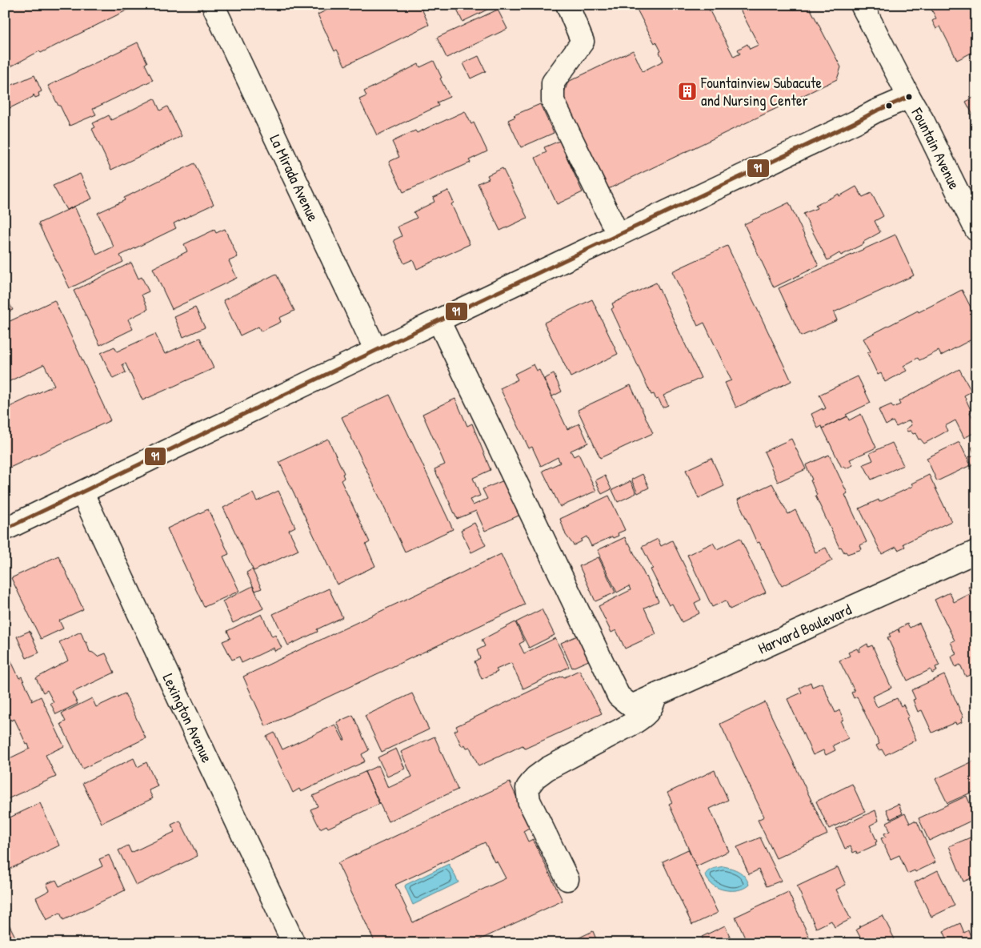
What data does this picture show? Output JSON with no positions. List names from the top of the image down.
{
  "streets": {
    "street": [
      "Fountain Avenue",
      "La Mirada Avenue",
      "Harvard Boulevard",
      "Lexington Avenue"
    ]
  },
  "places": {
    "building": ["Fountainview Subacute and Nursing Center"]
  },
  "lines": ["transit line 91"]
}
